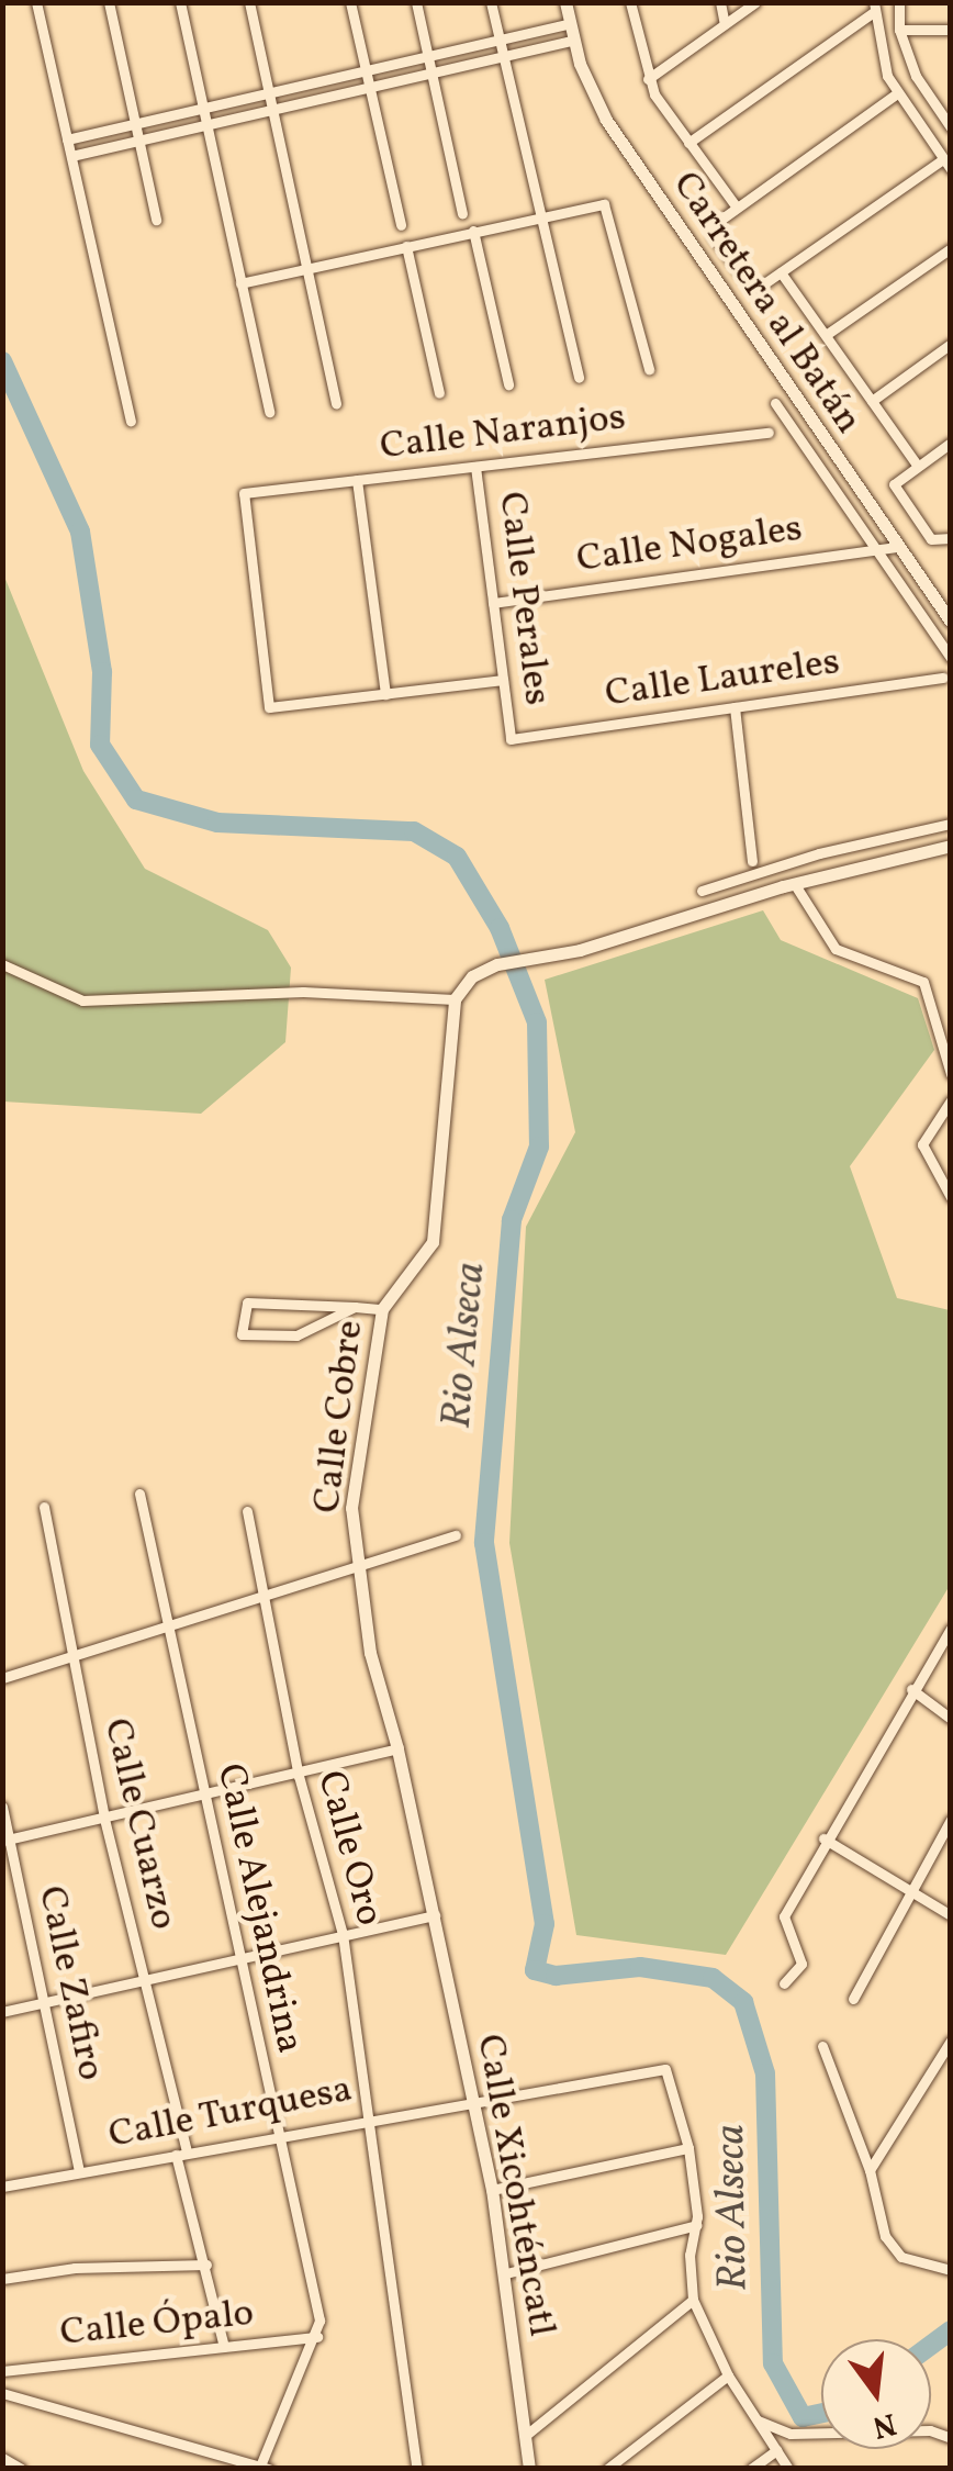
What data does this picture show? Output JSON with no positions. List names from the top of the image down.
{
  "streets": {
    "street": [
      "Carretera al Batán",
      "Calle Naranjos",
      "Calle Nogales",
      "Calle Perales",
      "Calle Laureles",
      "Calle Cobre",
      "Calle Cuarzo",
      "Calle Oro",
      "Calle Alejandrina",
      "Calle Zafiro",
      "Calle Turquesa",
      "Calle Xicohténcatl",
      "Calle Ópalo"
    ]
  },
  "crossings": [
    ["Carretera al Batán", "Calle Nogales"],
    ["Calle Naranjos", "Calle Perales"],
    ["Calle Nogales", "Calle Perales"],
    ["Calle Perales", "Calle Laureles"],
    ["Calle Cobre", "Calle Xicohténcatl"],
    ["Calle Cuarzo", "Calle Turquesa"],
    ["Calle Cuarzo", "Calle Ópalo"],
    ["Calle Oro", "Calle Turquesa"],
    ["Calle Alejandrina", "Calle Turquesa"],
    ["Calle Alejandrina", "Calle Ópalo"],
    ["Calle Zafiro", "Calle Turquesa"],
    ["Calle Turquesa", "Calle Xicohténcatl"]
  ],
  "water": ["Rio Alseca"],
  "north": "bottom"
}
